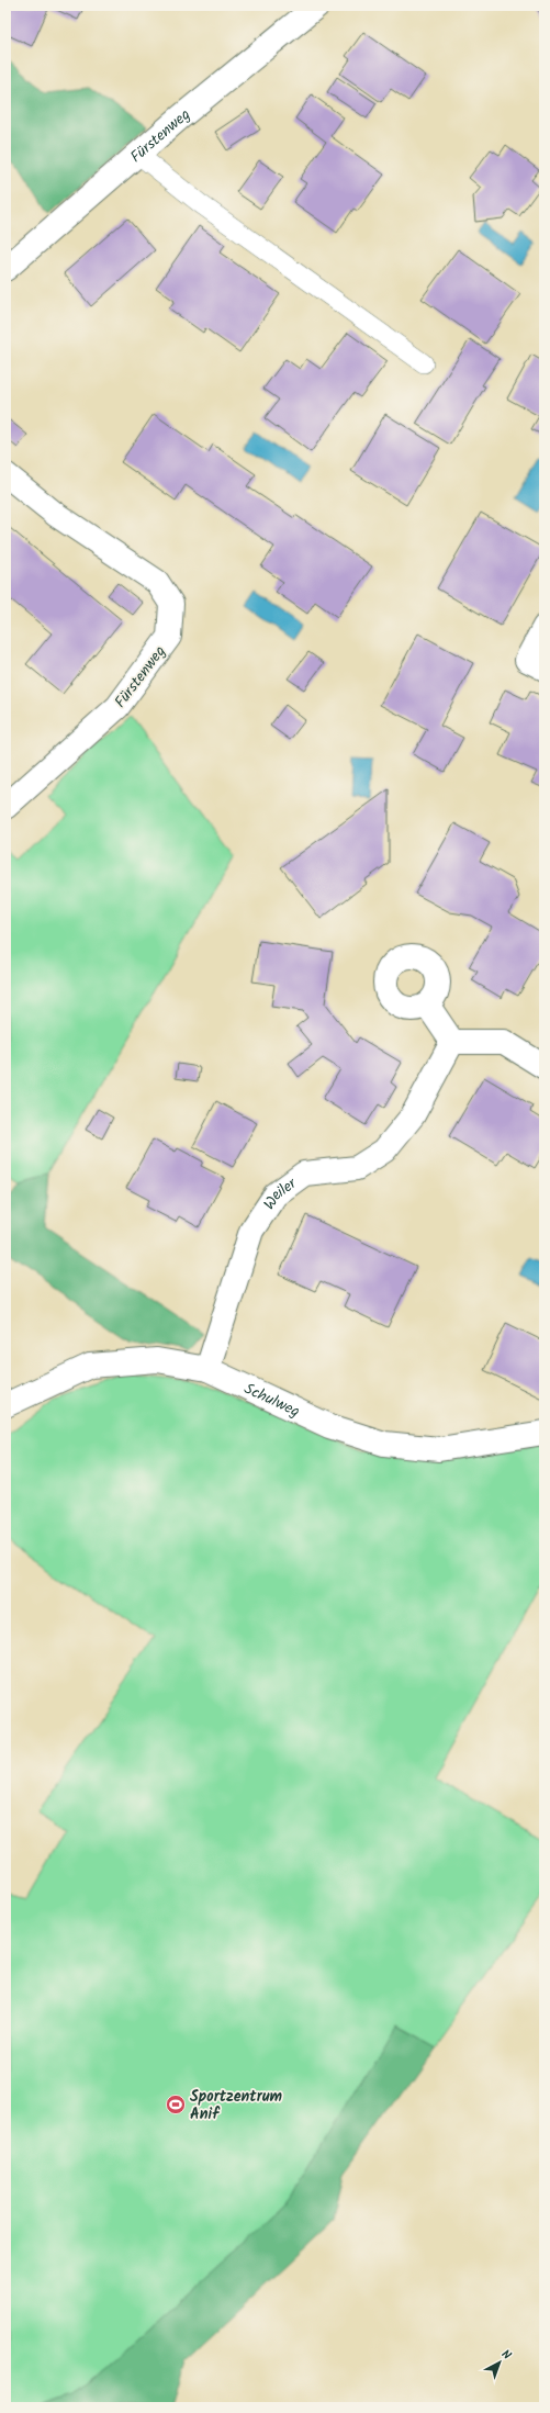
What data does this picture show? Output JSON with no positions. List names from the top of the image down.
{
  "streets": {
    "street": ["Fürstenweg", "Weiler", "Schulweg"]
  },
  "crossings": [
    ["Weiler", "Schulweg"]
  ],
  "places": {
    "sports": ["Sportzentrum Anif"]
  },
  "north": "top right"
}
